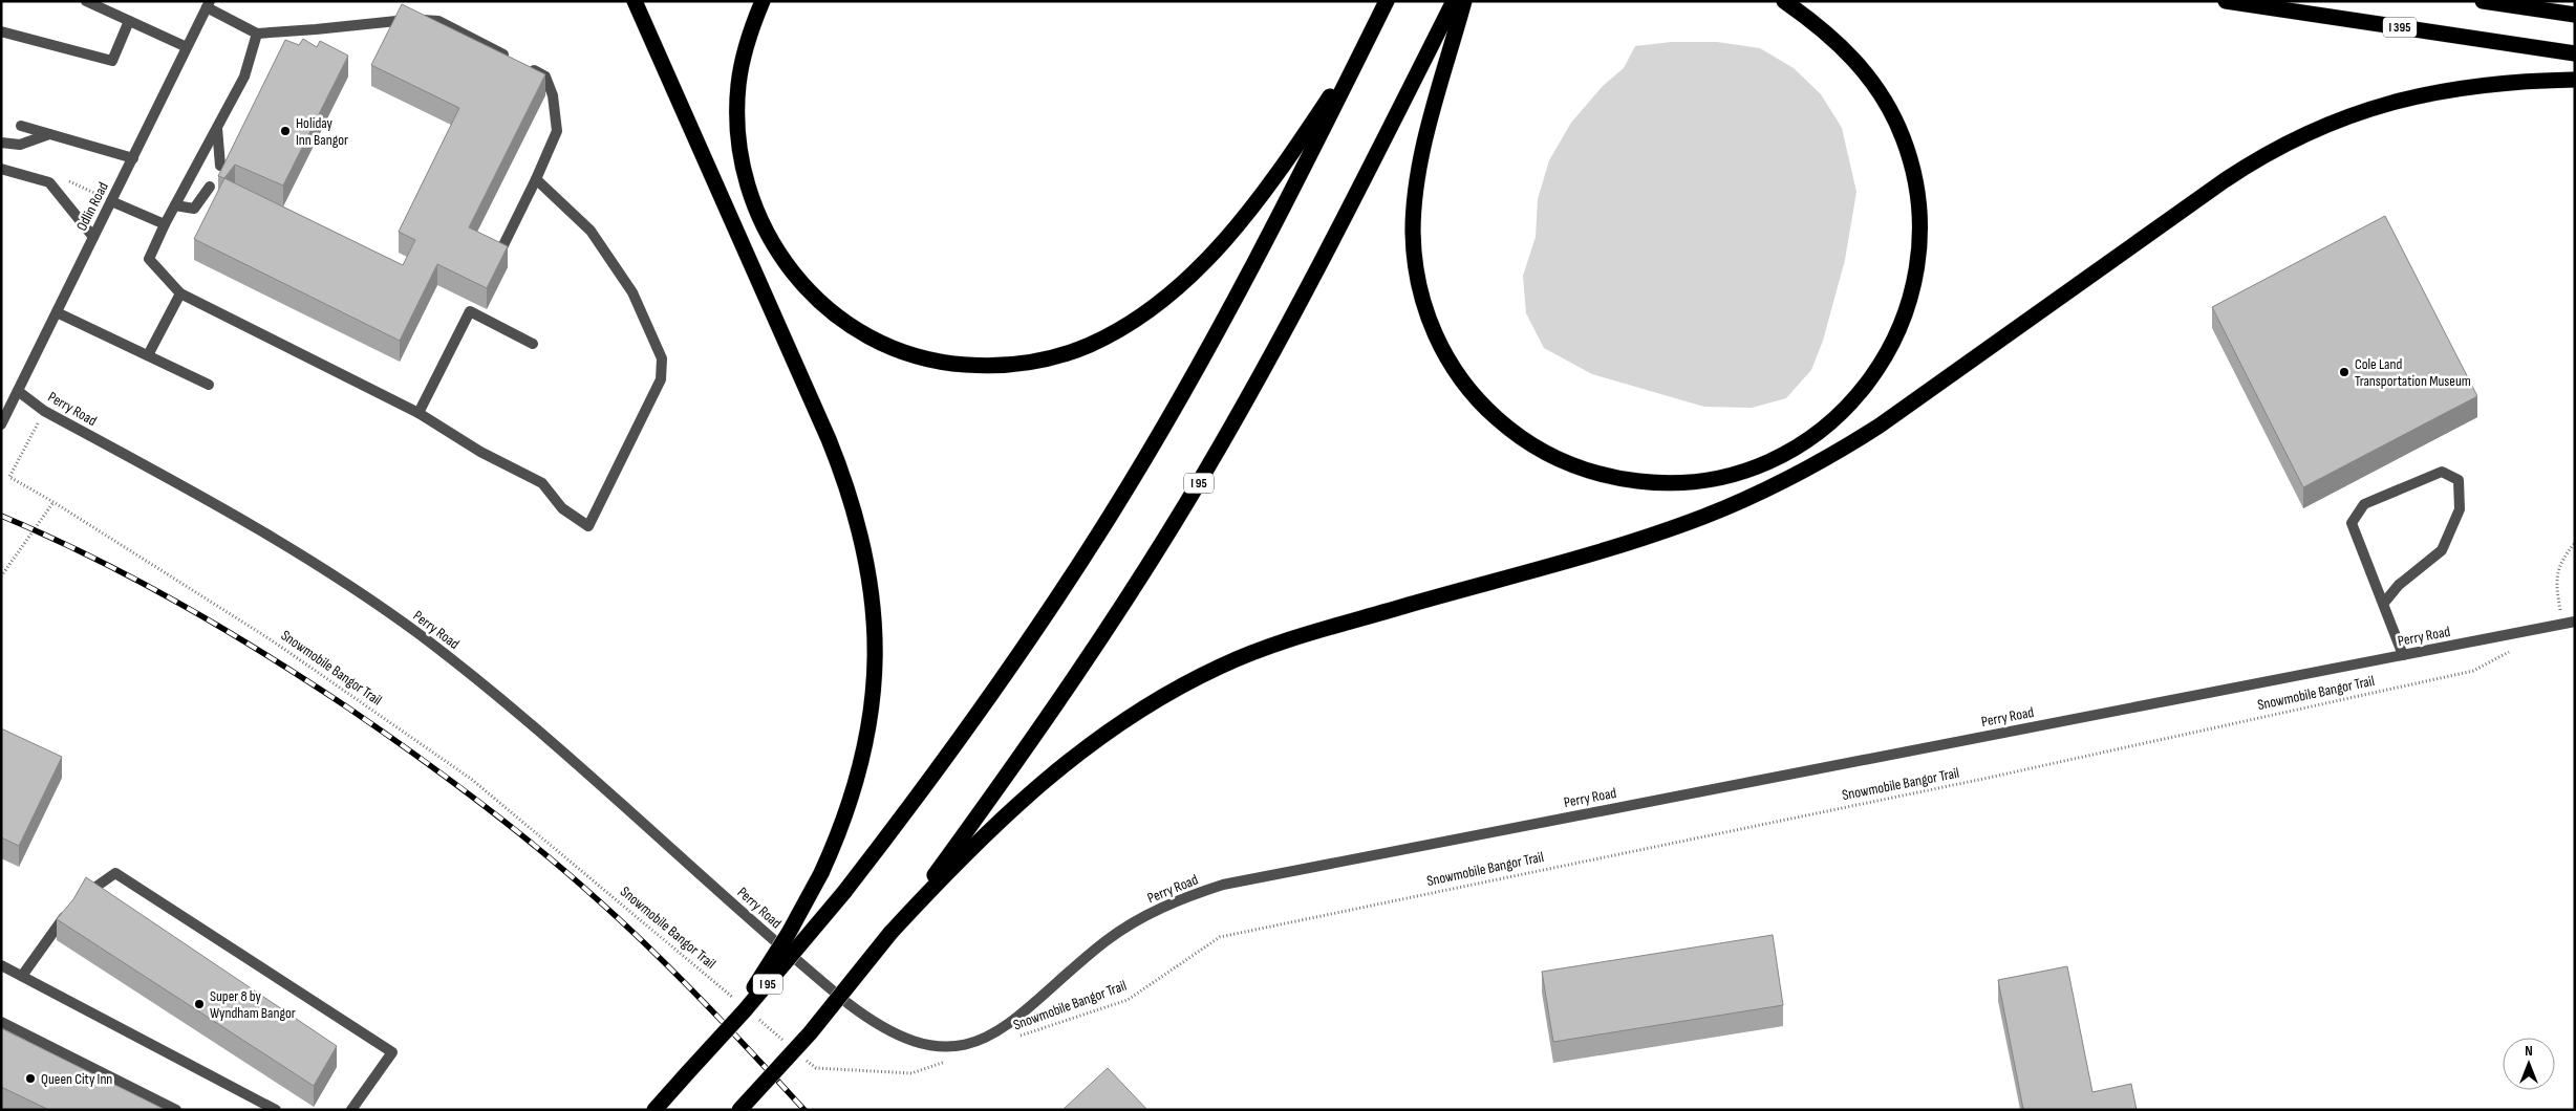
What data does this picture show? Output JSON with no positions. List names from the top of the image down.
{
  "streets": {
    "highway": ["I 395", "I 95"],
    "street": ["Odlin Road", "Perry Road"],
    "path": ["Snowmobile Bangor Trail"]
  },
  "crossings": [
    ["Odlin Road", "Perry Road"],
    ["Perry Road", "Snowmobile Bangor Trail"]
  ],
  "places": [
    "Holiday Inn Bangor",
    "Cole Land Transportation Museum",
    "Super 8 by Wyndham Bangor",
    "Queen City Inn"
  ],
  "north": "top"
}
